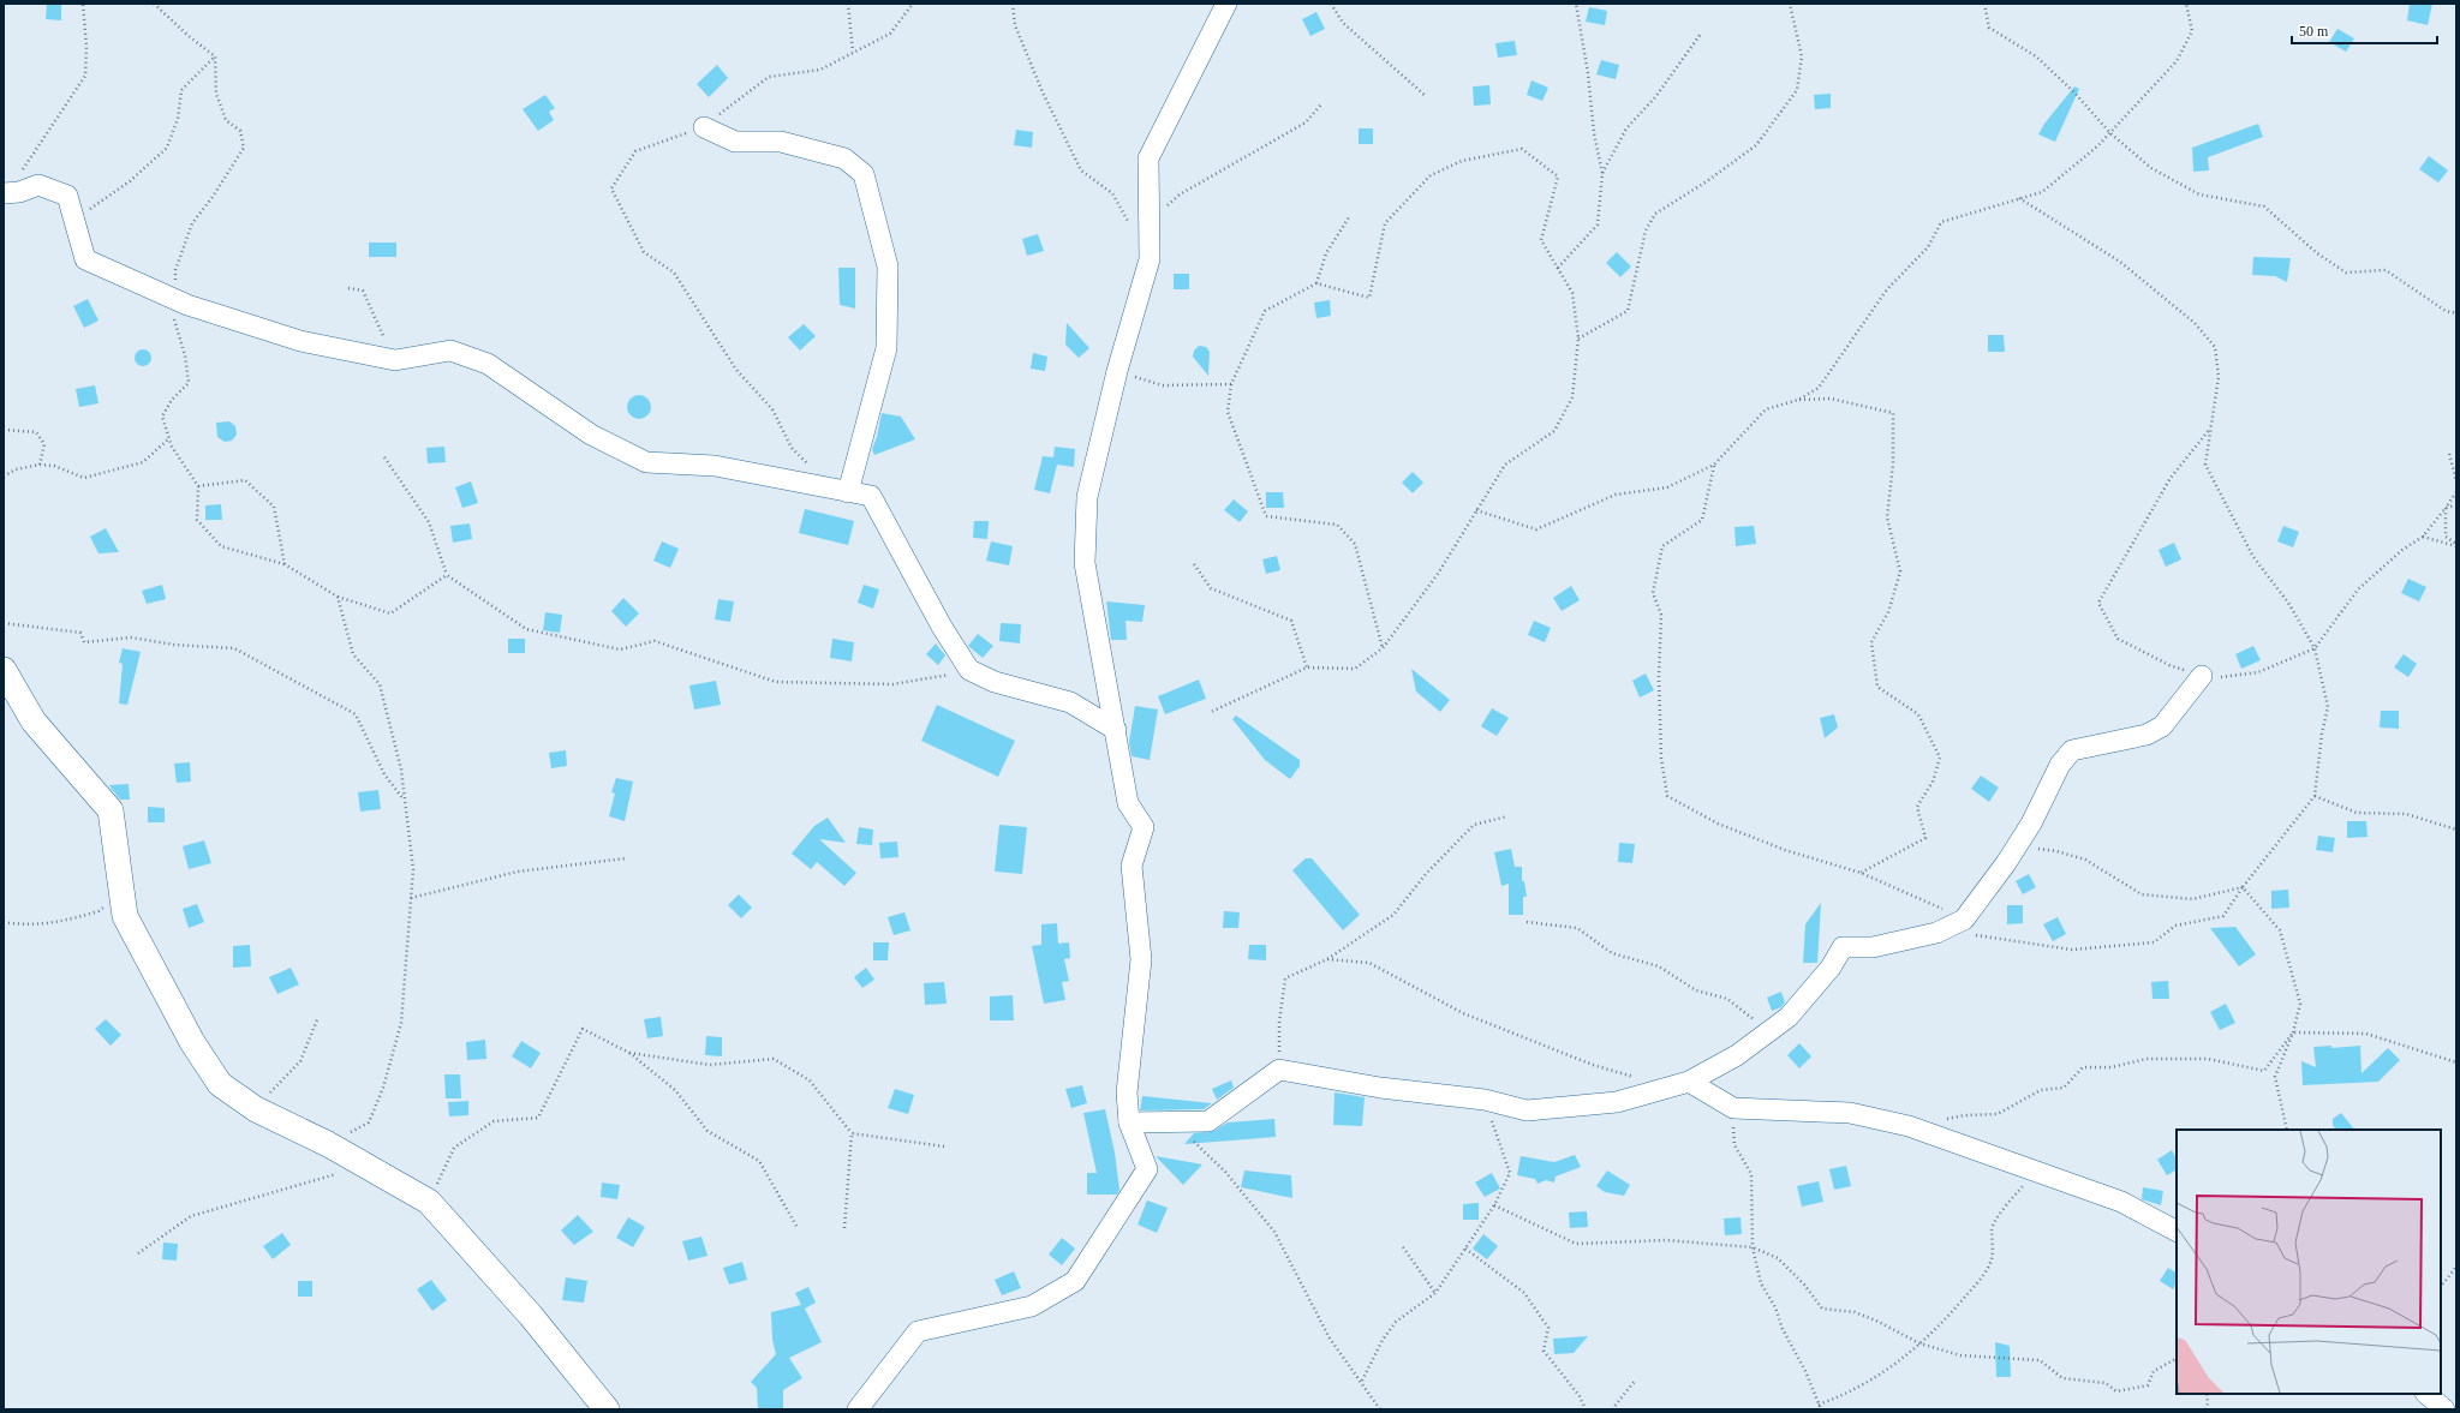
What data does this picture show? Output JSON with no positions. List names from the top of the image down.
{
  "scale_bar": "50 m"
}
